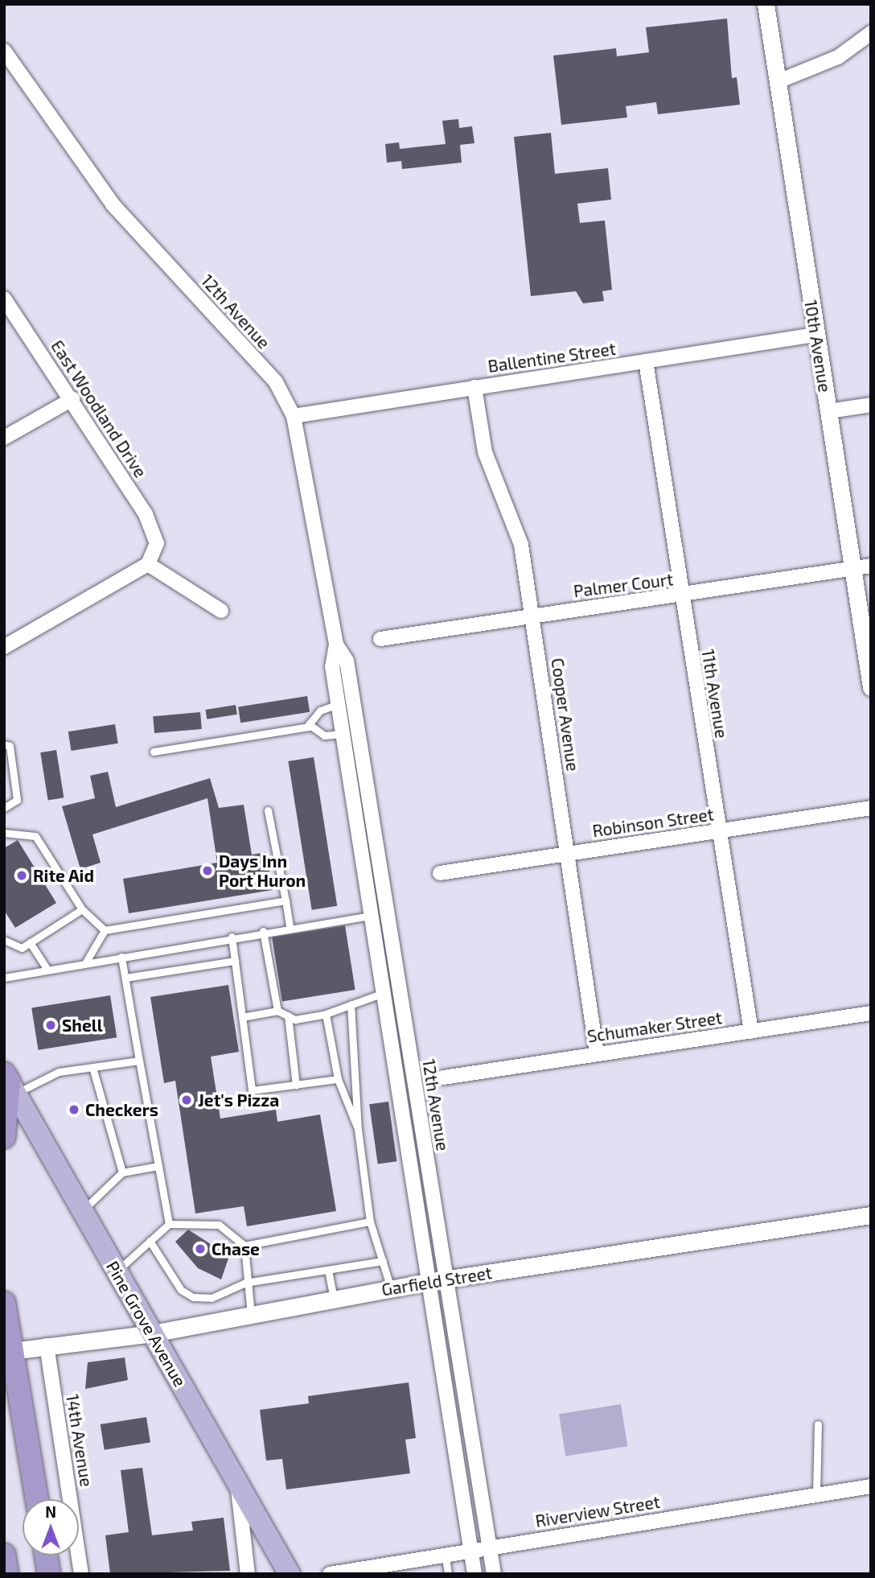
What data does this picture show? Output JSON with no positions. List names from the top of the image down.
{
  "streets": {
    "main road": ["Pine Grove Avenue"],
    "street": [
      "12th Avenue",
      "10th Avenue",
      "Ballentine Street",
      "East Woodland Drive",
      "Palmer Court",
      "11th Avenue",
      "Cooper Avenue",
      "Robinson Street",
      "Schumaker Street",
      "Garfield Street",
      "14th Avenue",
      "Riverview Street"
    ]
  },
  "crossings": [
    ["12th Avenue", "Ballentine Street"],
    ["12th Avenue", "Garfield Street"],
    ["12th Avenue", "Riverview Street"],
    ["10th Avenue", "Ballentine Street"],
    ["10th Avenue", "Palmer Court"],
    ["Ballentine Street", "11th Avenue"],
    ["Ballentine Street", "Cooper Avenue"],
    ["Palmer Court", "11th Avenue"],
    ["Palmer Court", "Cooper Avenue"],
    ["11th Avenue", "Robinson Street"],
    ["11th Avenue", "Schumaker Street"],
    ["Cooper Avenue", "Robinson Street"],
    ["Cooper Avenue", "Schumaker Street"],
    ["Garfield Street", "Pine Grove Avenue"],
    ["Garfield Street", "14th Avenue"]
  ],
  "places": [
    "Days Inn Port Huron",
    "Rite Aid",
    "Shell",
    "Jet's Pizza",
    "Checkers",
    "Chase"
  ],
  "north": "top"
}
